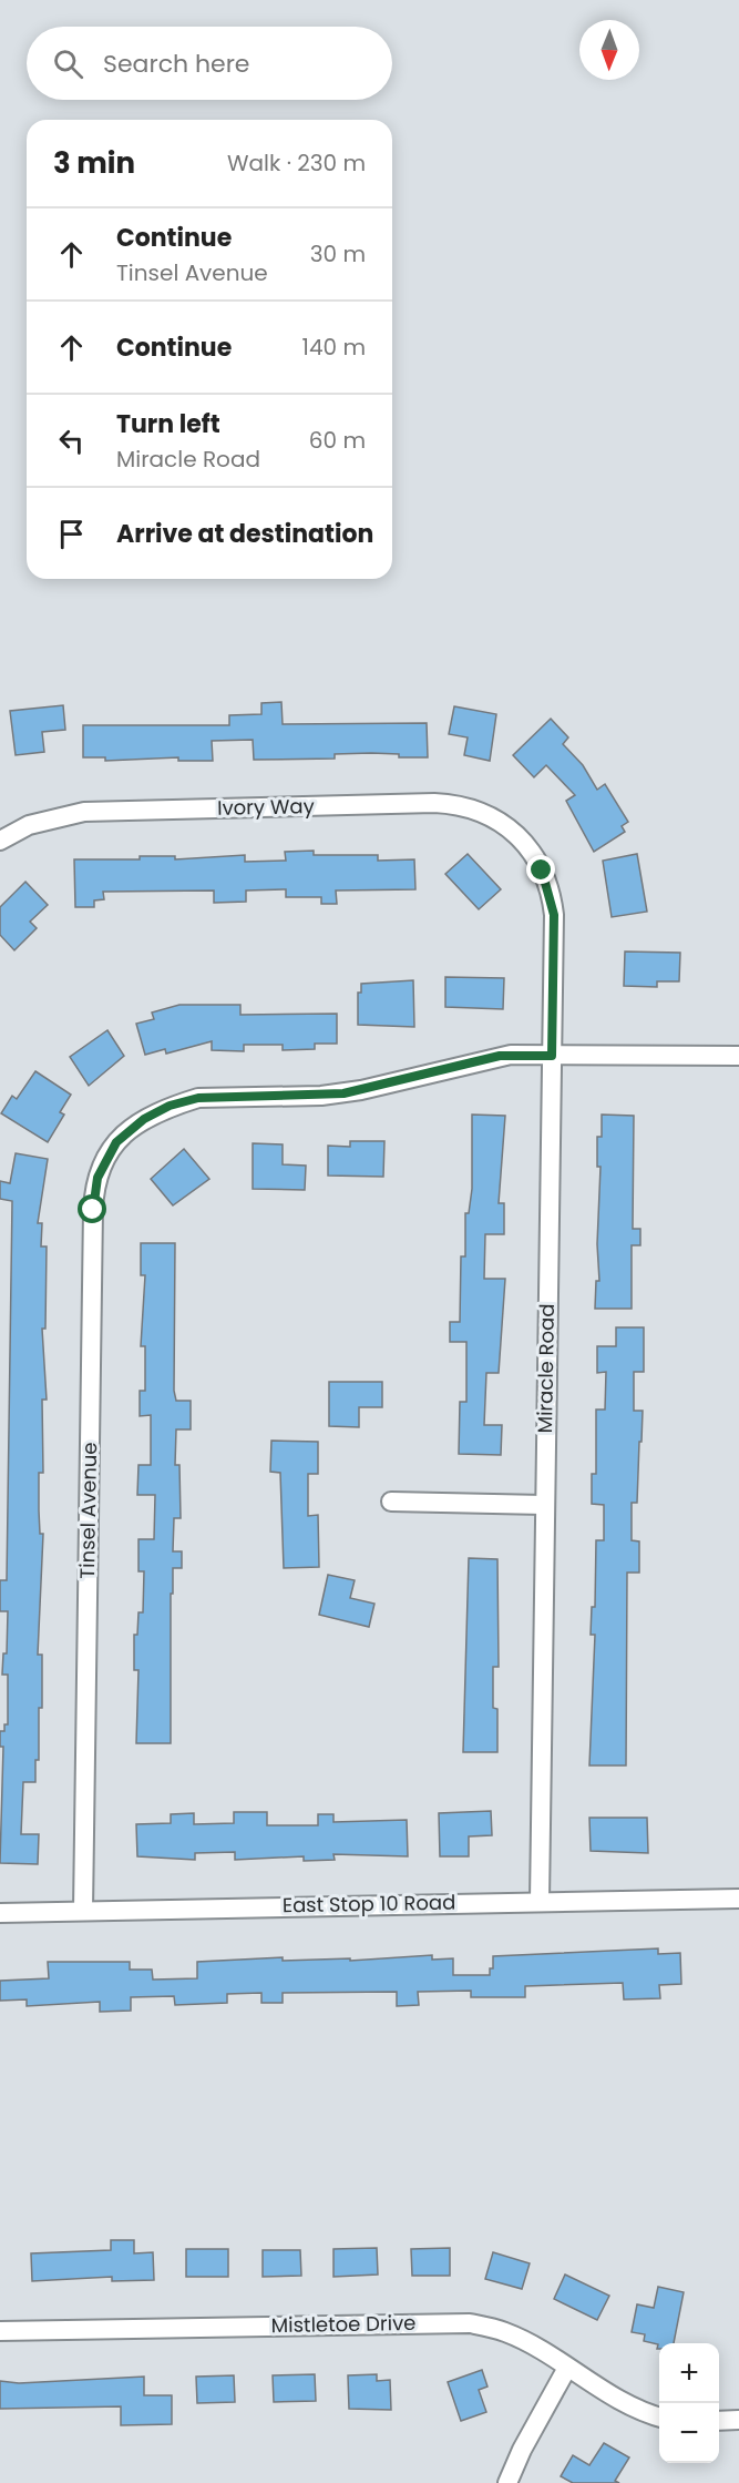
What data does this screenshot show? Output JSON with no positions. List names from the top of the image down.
{
  "streets": {
    "street": [
      "Ivory Way",
      "Miracle Road",
      "Tinsel Avenue",
      "East Stop 10 Road",
      "Mistletoe Drive"
    ]
  },
  "crossings": [
    ["Ivory Way", "Miracle Road"],
    ["Miracle Road", "Tinsel Avenue"],
    ["Miracle Road", "East Stop 10 Road"],
    ["Tinsel Avenue", "East Stop 10 Road"]
  ],
  "north": "bottom",
  "page": {
    "search": "Search here",
    "heading": ["3 min", "Walk · 230 m"],
    "list": [
      ["Continue", "Tinsel Avenue", "30 m"],
      ["Continue", "140 m"],
      ["Turn left", "Miracle Road", "60 m"],
      "Arrive at destination"
    ],
    "map_buttons": ["+", "−"]
  }
}
